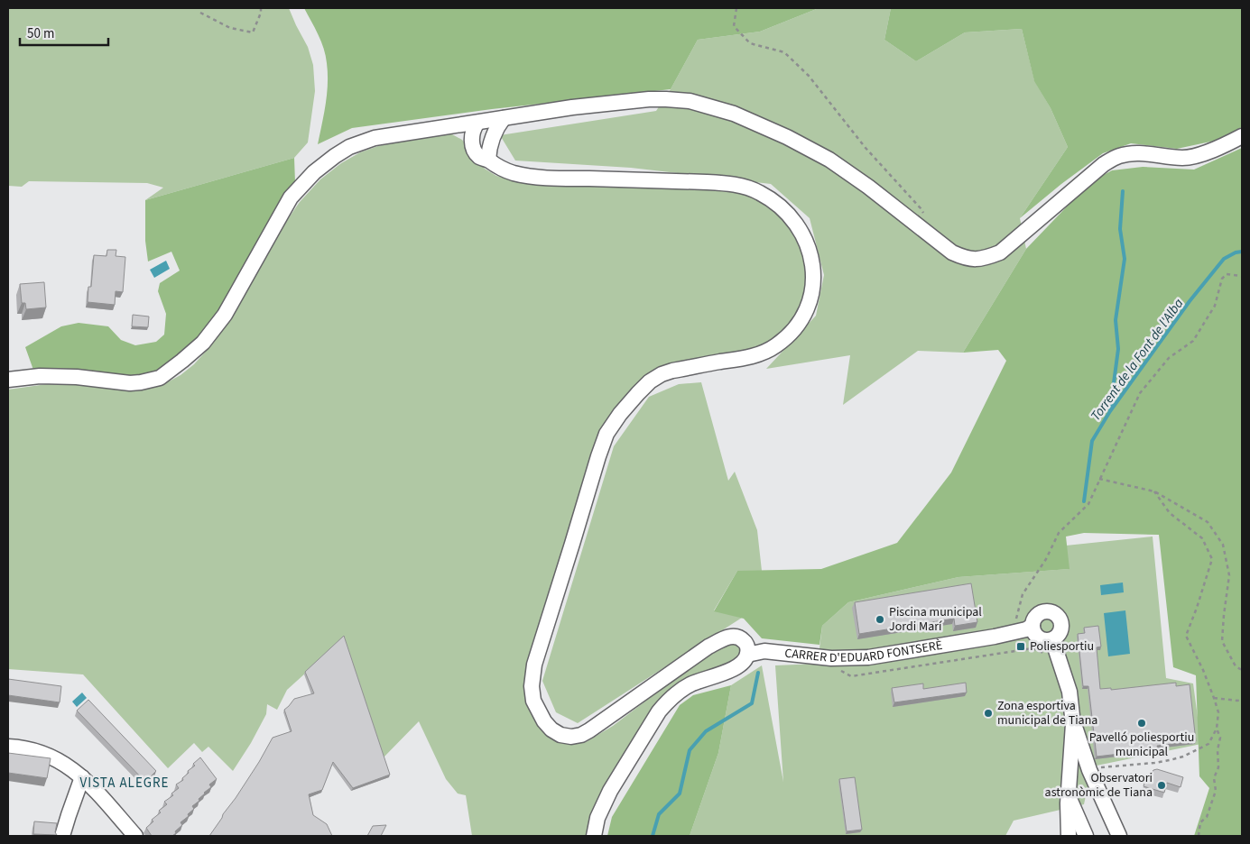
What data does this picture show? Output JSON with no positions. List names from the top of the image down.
{
  "streets": {
    "street": ["CARRER D'EDUARD FONTSERÈ"]
  },
  "districts": ["VISTA ALEGRE"],
  "water": ["Torrent de la Font de l'Alba"],
  "places": {
    "other": [
      "Piscina municipal Jordi Marí",
      "Zona esportiva municipal de Tiana",
      "Pavelló poliesportiu municipal",
      "Observatori astronòmic de Tiana"
    ],
    "transit": ["Poliesportiu"]
  },
  "scale_bar": "50 m"
}
